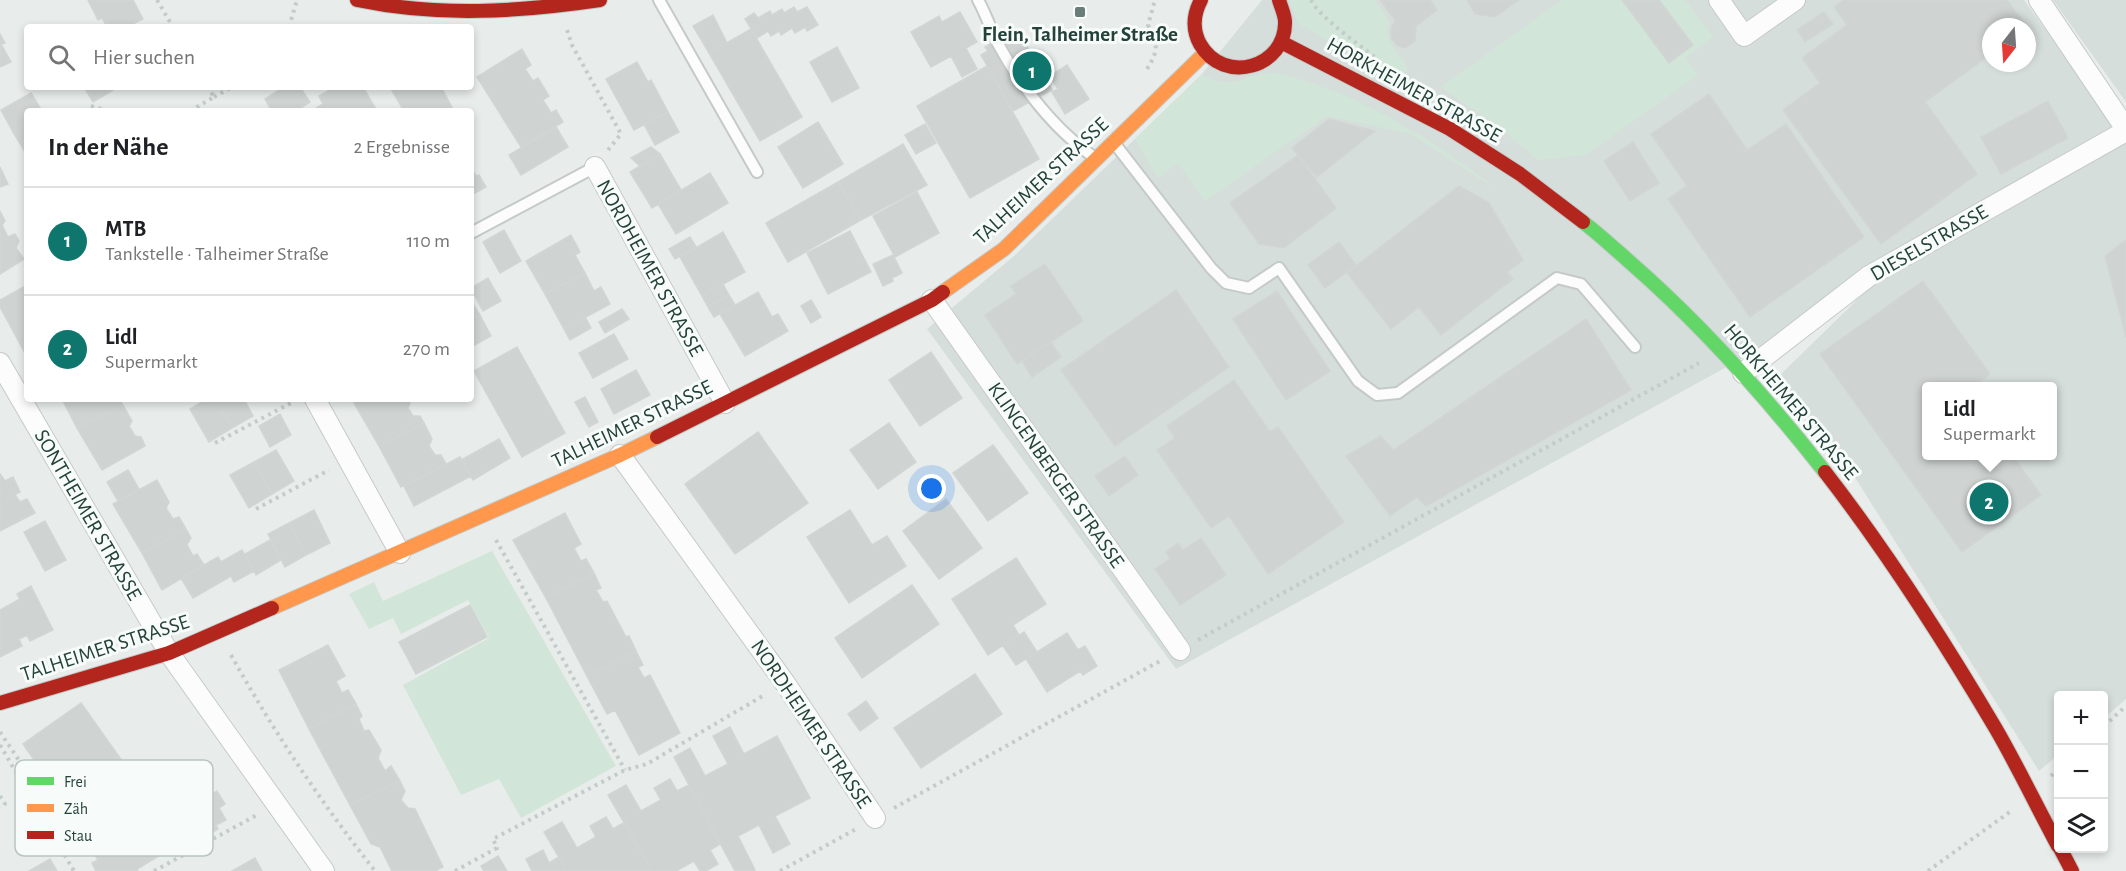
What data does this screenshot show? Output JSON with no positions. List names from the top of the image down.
{
  "streets": {
    "main road": ["HORKHEIMER STRASSE", "TALHEIMER STRASSE"],
    "street": [
      "DIESELSTRASSE",
      "NORDHEIMER STRASSE",
      "KLINGENBERGER STRASSE",
      "SONTHEIMER STRASSE"
    ]
  },
  "crossings": [
    ["HORKHEIMER STRASSE", "DIESELSTRASSE"],
    ["TALHEIMER STRASSE", "NORDHEIMER STRASSE"],
    ["TALHEIMER STRASSE", "KLINGENBERGER STRASSE"],
    ["TALHEIMER STRASSE", "SONTHEIMER STRASSE"]
  ],
  "places": {
    "transit": ["Flein, Talheimer Straße"]
  },
  "legend": ["Frei", "Zäh", "Stau"],
  "north": "bottom",
  "page": {
    "search": "Hier suchen",
    "pins": ["1", "2"],
    "heading": ["In der Nähe", "2 Ergebnisse"],
    "list": [
      {
        "mark": "1",
        "name": "MTB",
        "note": "Tankstelle · Talheimer Straße",
        "value": "110 m"
      },
      {
        "mark": "2",
        "name": "Lidl",
        "note": "Supermarkt",
        "value": "270 m"
      }
    ],
    "popup": ["Lidl", "Supermarkt"],
    "map_buttons": ["+", "−"]
  }
}
